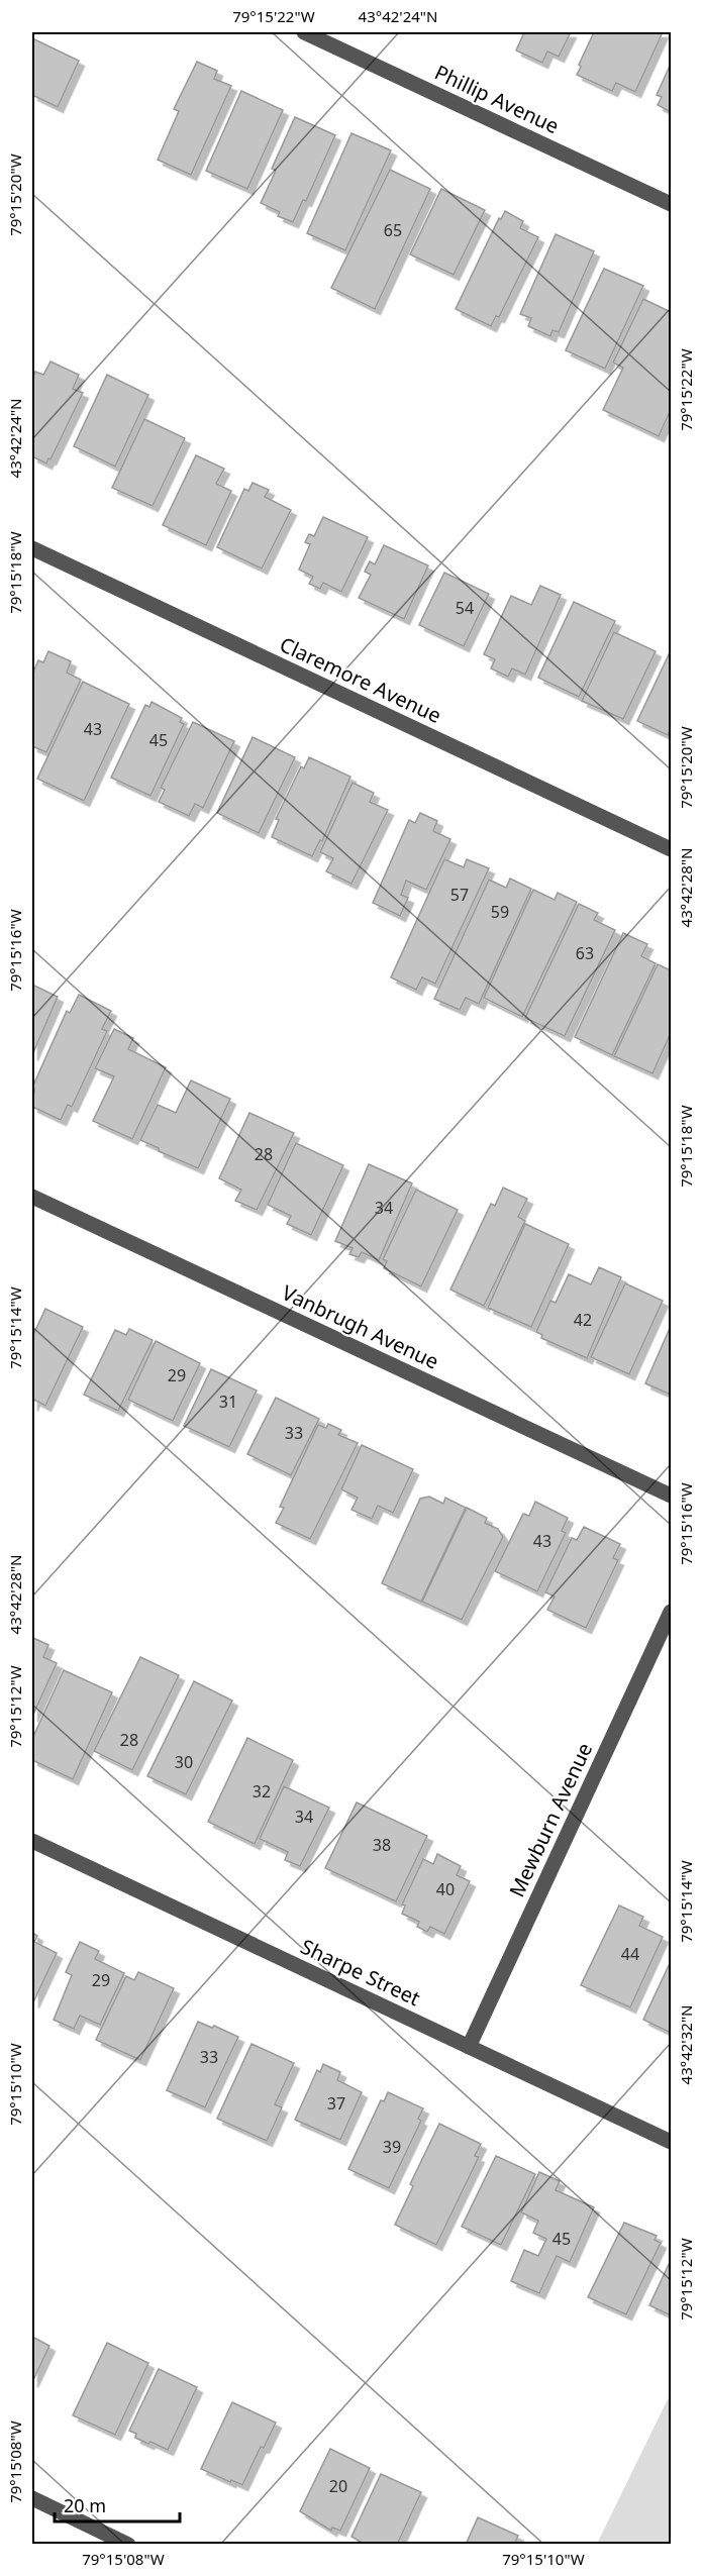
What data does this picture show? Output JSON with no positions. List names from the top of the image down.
{
  "streets": {
    "street": [
      "Phillip Avenue",
      "Claremore Avenue",
      "Vanbrugh Avenue",
      "Mewburn Avenue",
      "Sharpe Street"
    ]
  },
  "crossings": [
    ["Mewburn Avenue", "Sharpe Street"]
  ],
  "house_numbers": [
    "65",
    "54",
    "43",
    "45",
    "57",
    "59",
    "63",
    "28",
    "34",
    "42",
    "29",
    "31",
    "33",
    "43",
    "28",
    "30",
    "32",
    "34",
    "38",
    "40",
    "44",
    "29",
    "33",
    "37",
    "39",
    "45",
    "20"
  ],
  "scale_bar": "20 m",
  "coordinates": [
    "79°15'22\"W",
    "43°42'24\"N",
    "79°15'20\"W",
    "79°15'18\"W",
    "43°42'28\"N",
    "79°15'16\"W",
    "79°15'14\"W",
    "79°15'12\"W",
    "43°42'32\"N",
    "79°15'10\"W",
    "79°15'08\"W"
  ]
}
